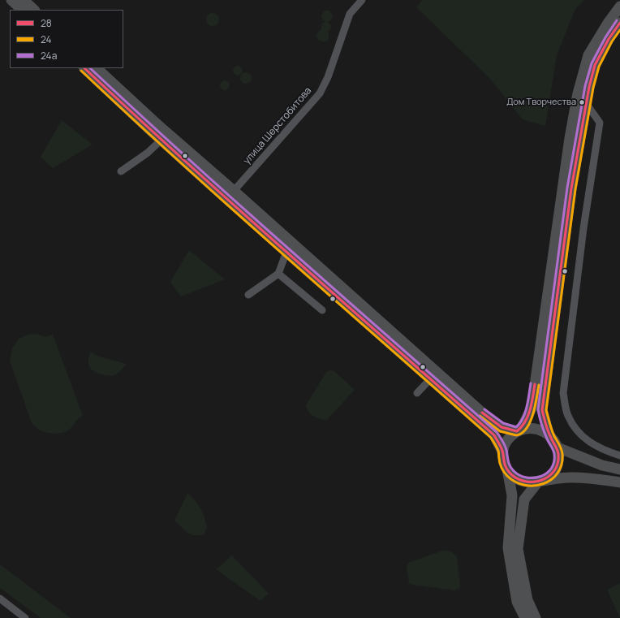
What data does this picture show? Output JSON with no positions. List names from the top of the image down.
{
  "streets": {
    "street": ["улица Шерстобитова"]
  },
  "places": ["Дом Творчества"],
  "lines": ["transit line 24a", "transit line 28", "transit line 24"],
  "legend": ["28", "24", "24a"]
}
